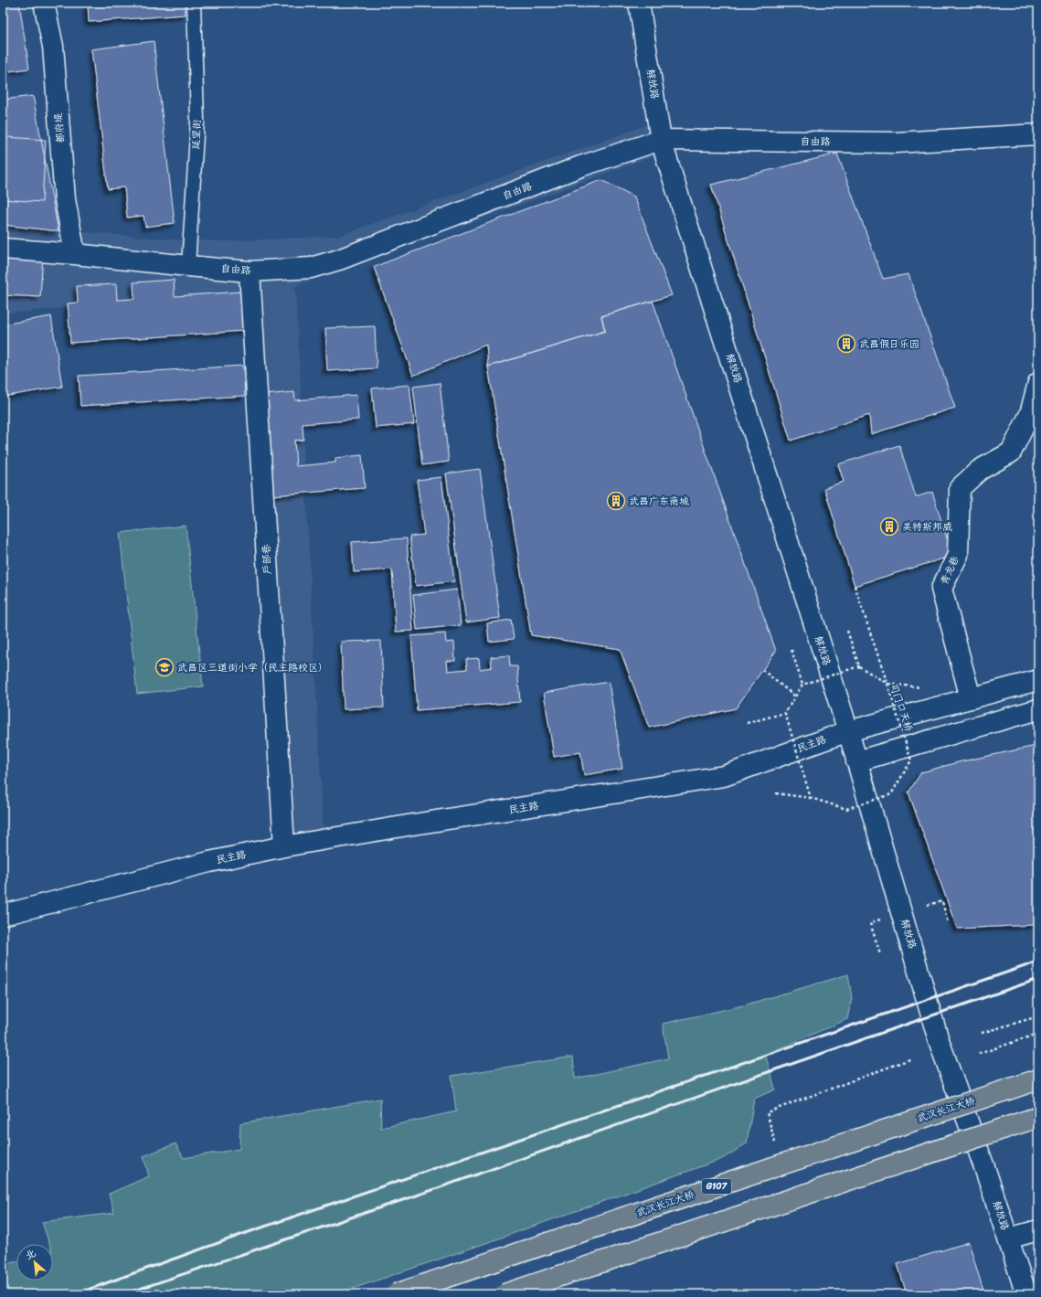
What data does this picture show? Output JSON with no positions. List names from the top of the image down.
{
  "streets": {
    "highway": ["武汉长江大桥", "G107"],
    "street": [
      "解放路",
      "都府堤",
      "自由路",
      "户部巷",
      "青龙巷",
      "民主路"
    ],
    "lane": ["延望街"],
    "path": ["司门口天桥"]
  },
  "crossings": [
    ["解放路", "自由路"],
    ["解放路", "民主路"],
    ["都府堤", "自由路"],
    ["延望街", "自由路"],
    ["自由路", "户部巷"],
    ["户部巷", "民主路"],
    ["青龙巷", "民主路"]
  ],
  "places": {
    "building": ["武昌假日乐园", "武昌广东商城", "美特斯邦威"],
    "school or university": ["武昌区三道街小学（民主路校区）"]
  },
  "north": "top left"
}
